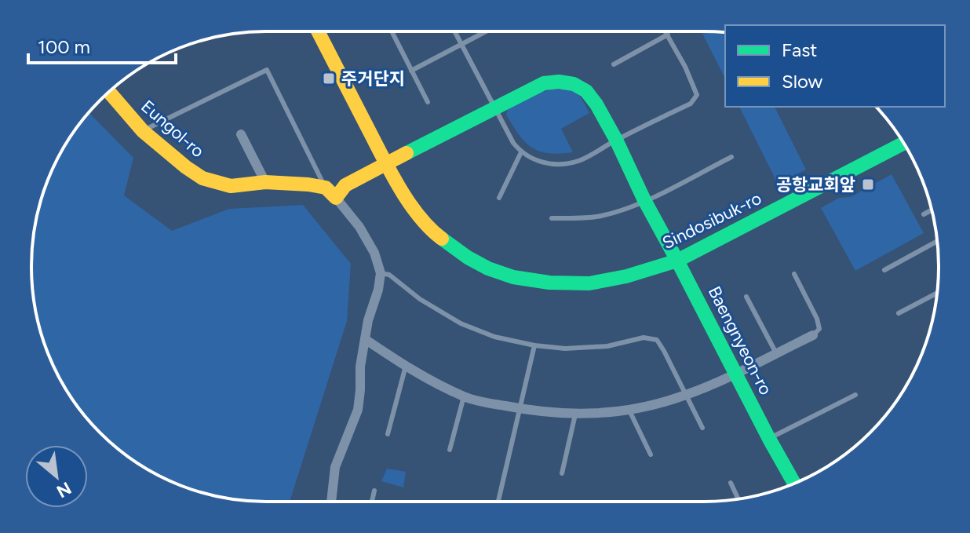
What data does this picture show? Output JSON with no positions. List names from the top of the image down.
{
  "streets": {
    "street": ["Eungol-ro", "Sindosibuk-ro", "Baengnyeon-ro"]
  },
  "crossings": [
    ["Sindosibuk-ro", "Baengnyeon-ro"]
  ],
  "places": {
    "transit": ["주거단지", "공항교회앞"]
  },
  "legend": ["Fast", "Slow"],
  "scale_bar": "100 m",
  "north": "bottom right"
}
